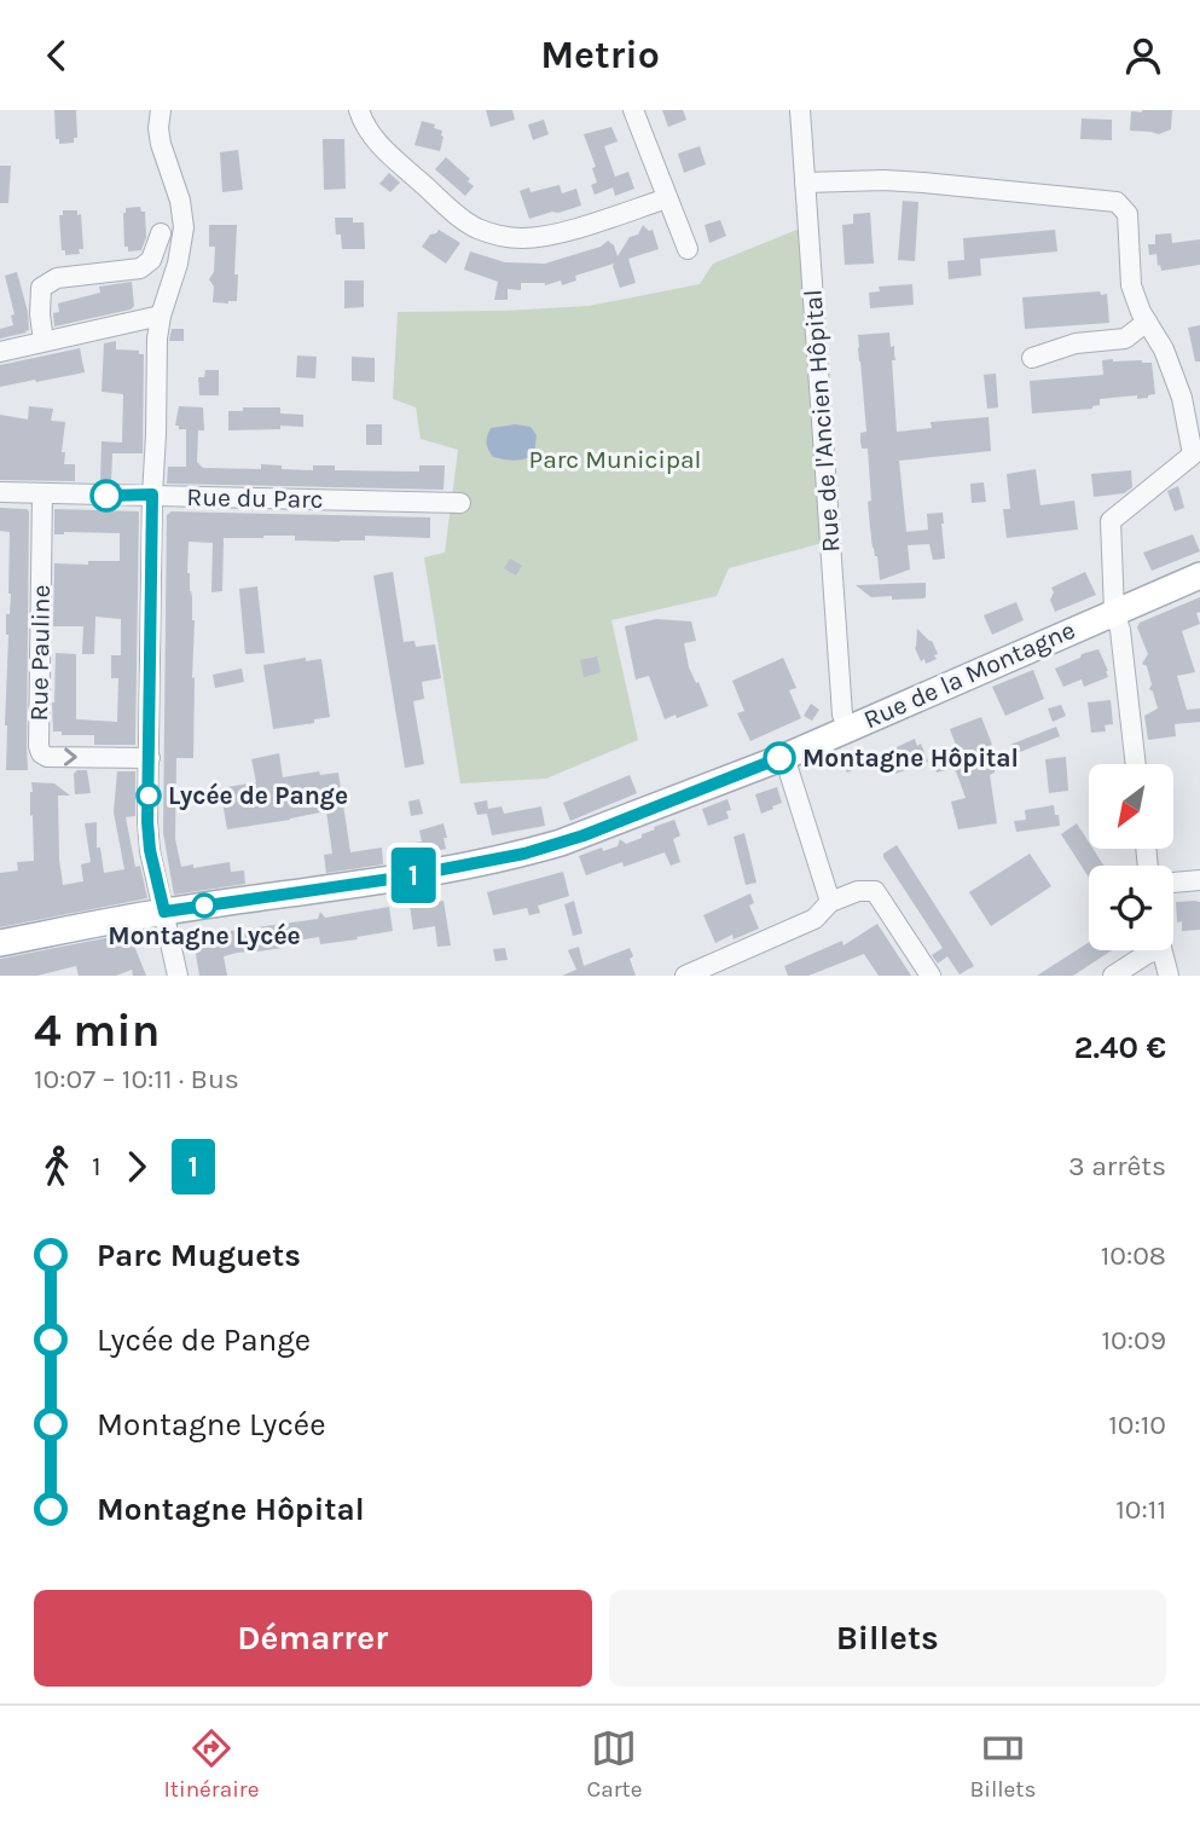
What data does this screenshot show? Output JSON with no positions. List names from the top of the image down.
{
  "streets": {
    "main road": ["Rue de la Montagne"],
    "street": ["Rue de l'Ancien Hôpital", "Rue du Parc", "Rue Pauline"]
  },
  "crossings": [
    ["Rue de l'Ancien Hôpital", "Rue de la Montagne"],
    ["Rue du Parc", "Rue Pauline"]
  ],
  "parks": ["Parc Municipal"],
  "places": ["Montagne Hôpital", "Lycée de Pange", "Montagne Lycée"],
  "lines": ["bus line 1"],
  "north": "bottom left",
  "page": {
    "header": "Metrio",
    "on_map": "1",
    "heading": ["4 min", "10:07 – 10:11 · Bus", "2.40 €"],
    "legs": ["1", "1", "3 arrêts"],
    "list": [
      {
        "name": "Parc Muguets",
        "value": "10:08"
      },
      {
        "name": "Lycée de Pange",
        "value": "10:09"
      },
      {
        "name": "Montagne Lycée",
        "value": "10:10"
      },
      {
        "name": "Montagne Hôpital",
        "value": "10:11"
      }
    ],
    "buttons": ["Démarrer", "Billets"],
    "tabs": ["Itinéraire", "Carte", "Billets"]
  }
}
